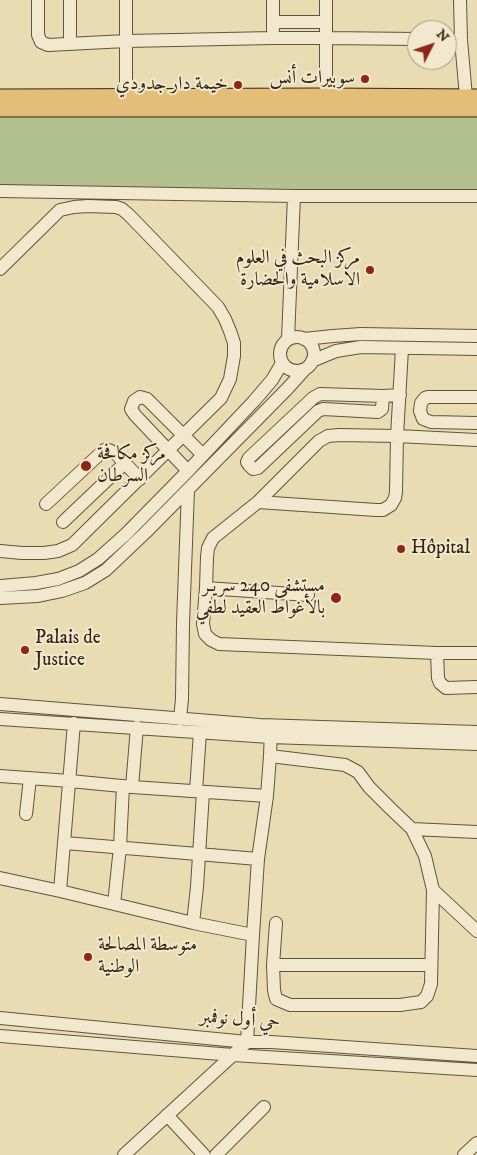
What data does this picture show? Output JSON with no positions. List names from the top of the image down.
{
  "streets": {
    "street": ["حي أول نوفمبر"]
  },
  "places": [
    "سوبيرات أنس",
    "خيمة دار جدودي",
    "مركز البحث في العلوم الاسلامية والحضارة",
    "مركز مكافحة السرطان",
    "Hôpital",
    "مستشفى 240 سريـر بالأغواط العقيد لطفي",
    "Palais de Justice",
    "متوسطة المصالحة الوطنية"
  ],
  "north": "top right"
}
